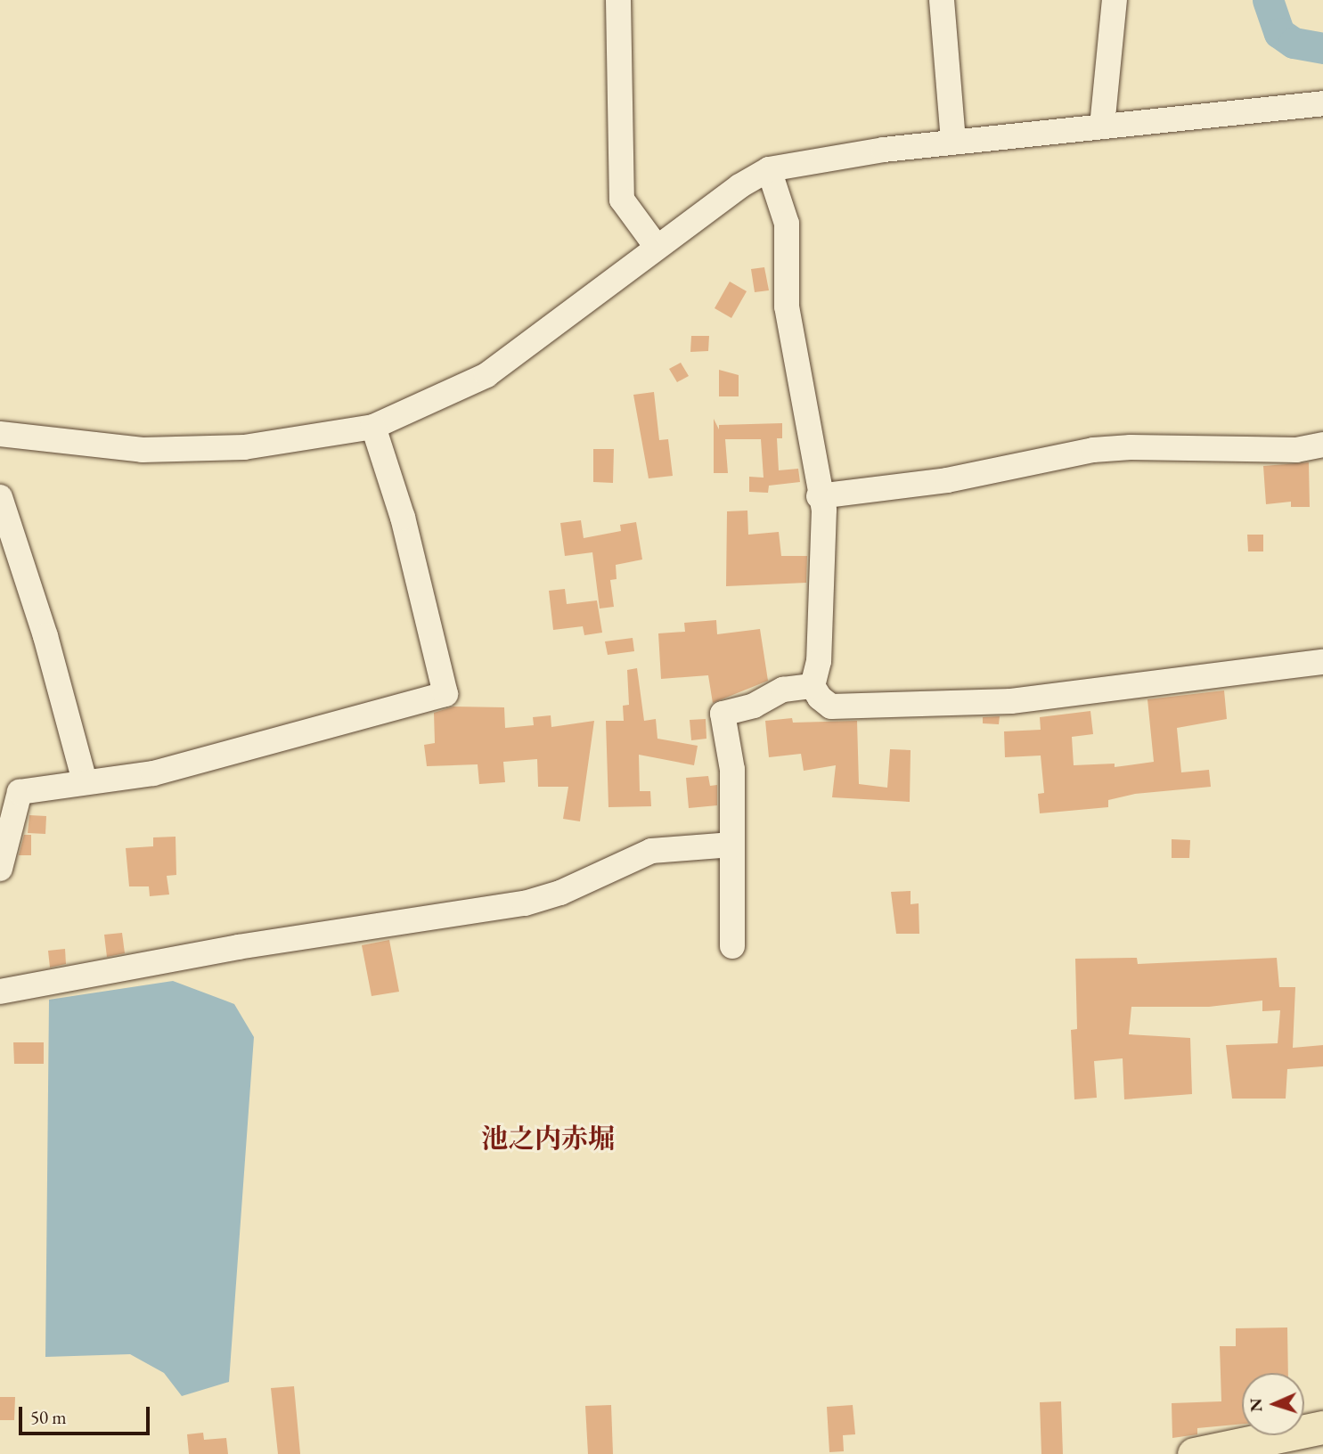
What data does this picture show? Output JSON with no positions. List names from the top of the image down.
{
  "districts": ["池之内赤堀"],
  "scale_bar": "50 m",
  "north": "left"
}
